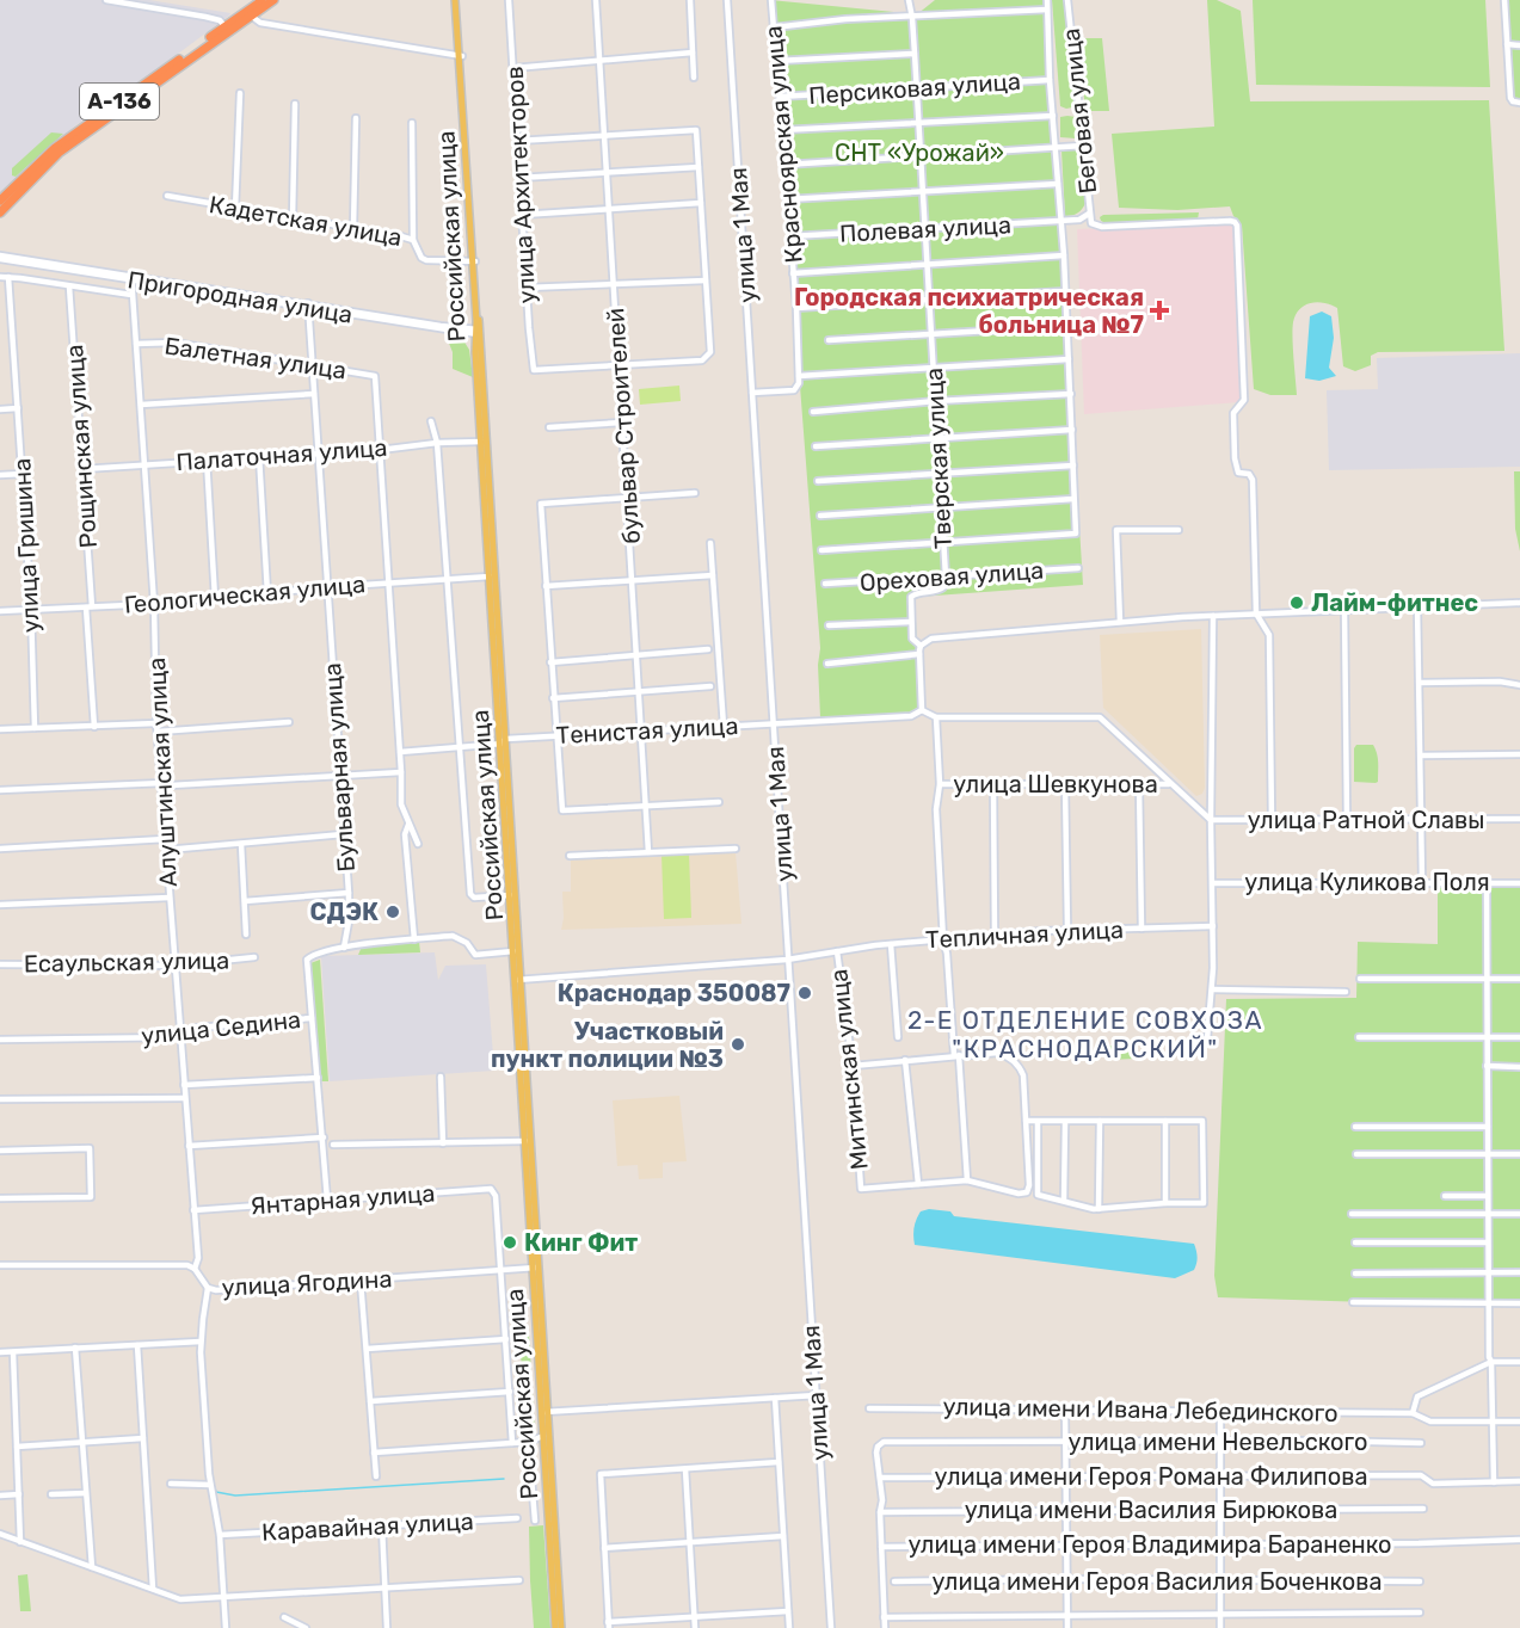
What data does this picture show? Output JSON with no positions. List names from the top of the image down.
{
  "streets": {
    "highway": ["А-136"],
    "main road": ["Российская улица"],
    "street": [
      "Персиковая улица",
      "Беговая улица",
      "Красноярская улица",
      "улица Архитекторов",
      "Кадетская улица",
      "Полевая улица",
      "улица 1 Мая",
      "Пригородная улица",
      "Балетная улица",
      "бульвар Строителей",
      "Рощинская улица",
      "Палаточная улица",
      "Тверская улица",
      "улица Гришина",
      "Ореховая улица",
      "Геологическая улица",
      "Тенистая улица",
      "Бульварная улица",
      "Алуштинская улица",
      "улица Шевкунова",
      "улица Ратной Славы",
      "улица Куликова Поля",
      "Тепличная улица",
      "Есаульская улица",
      "улица Седина",
      "Митинская улица",
      "Янтарная улица",
      "улица Ягодина",
      "улица имени Ивана Лебединского",
      "улица имени Невельского",
      "улица имени Героя Романа Филипова",
      "улица имени Василия Бирюкова",
      "Каравайная улица",
      "улица имени Героя Владимира Бараненко",
      "улица имени Героя Василия Боченкова"
    ]
  },
  "crossings": [
    ["Персиковая улица", "Красноярская улица"],
    ["Персиковая улица", "Тверская улица"],
    ["Беговая улица", "Полевая улица"],
    ["Красноярская улица", "Полевая улица"],
    ["улица Архитекторов", "бульвар Строителей"],
    ["Кадетская улица", "Российская улица"],
    ["Полевая улица", "Тверская улица"],
    ["улица 1 Мая", "Тенистая улица"],
    ["улица 1 Мая", "Тепличная улица"],
    ["Российская улица", "Пригородная улица"],
    ["Российская улица", "Палаточная улица"],
    ["Российская улица", "Геологическая улица"],
    ["Российская улица", "Тенистая улица"],
    ["Российская улица", "Тепличная улица"],
    ["Российская улица", "улица Ягодина"],
    ["Пригородная улица", "Рощинская улица"],
    ["Пригородная улица", "улица Гришина"],
    ["Пригородная улица", "Бульварная улица"],
    ["Пригородная улица", "Алуштинская улица"],
    ["Балетная улица", "Палаточная улица"],
    ["Балетная улица", "Бульварная улица"],
    ["Балетная улица", "Алуштинская улица"],
    ["бульвар Строителей", "Тенистая улица"],
    ["Рощинская улица", "Палаточная улица"],
    ["Рощинская улица", "Геологическая улица"],
    ["Палаточная улица", "Бульварная улица"],
    ["Палаточная улица", "Алуштинская улица"],
    ["Тверская улица", "Ореховая улица"],
    ["улица Гришина", "Геологическая улица"],
    ["Геологическая улица", "Бульварная улица"],
    ["Геологическая улица", "Алуштинская улица"],
    ["Алуштинская улица", "Есаульская улица"],
    ["Алуштинская улица", "улица Седина"],
    ["Алуштинская улица", "Янтарная улица"],
    ["Алуштинская улица", "улица Ягодина"],
    ["Тепличная улица", "Митинская улица"],
    ["Янтарная улица", "улица Ягодина"],
    ["улица имени Невельского", "улица имени Героя Романа Филипова"]
  ],
  "districts": ["2-Е ОТДЕЛЕНИЕ СОВХОЗА \"КРАСНОДАРСКИЙ\""],
  "parks": ["СНТ «Урожай»"],
  "places": {
    "health": ["Городская психиатрическая больница №7"],
    "other": [
      "Лайм-фитнес",
      "СДЭК",
      "Краснодар 350087",
      "Участковый пункт полиции №3",
      "Кинг Фит"
    ]
  }
}
